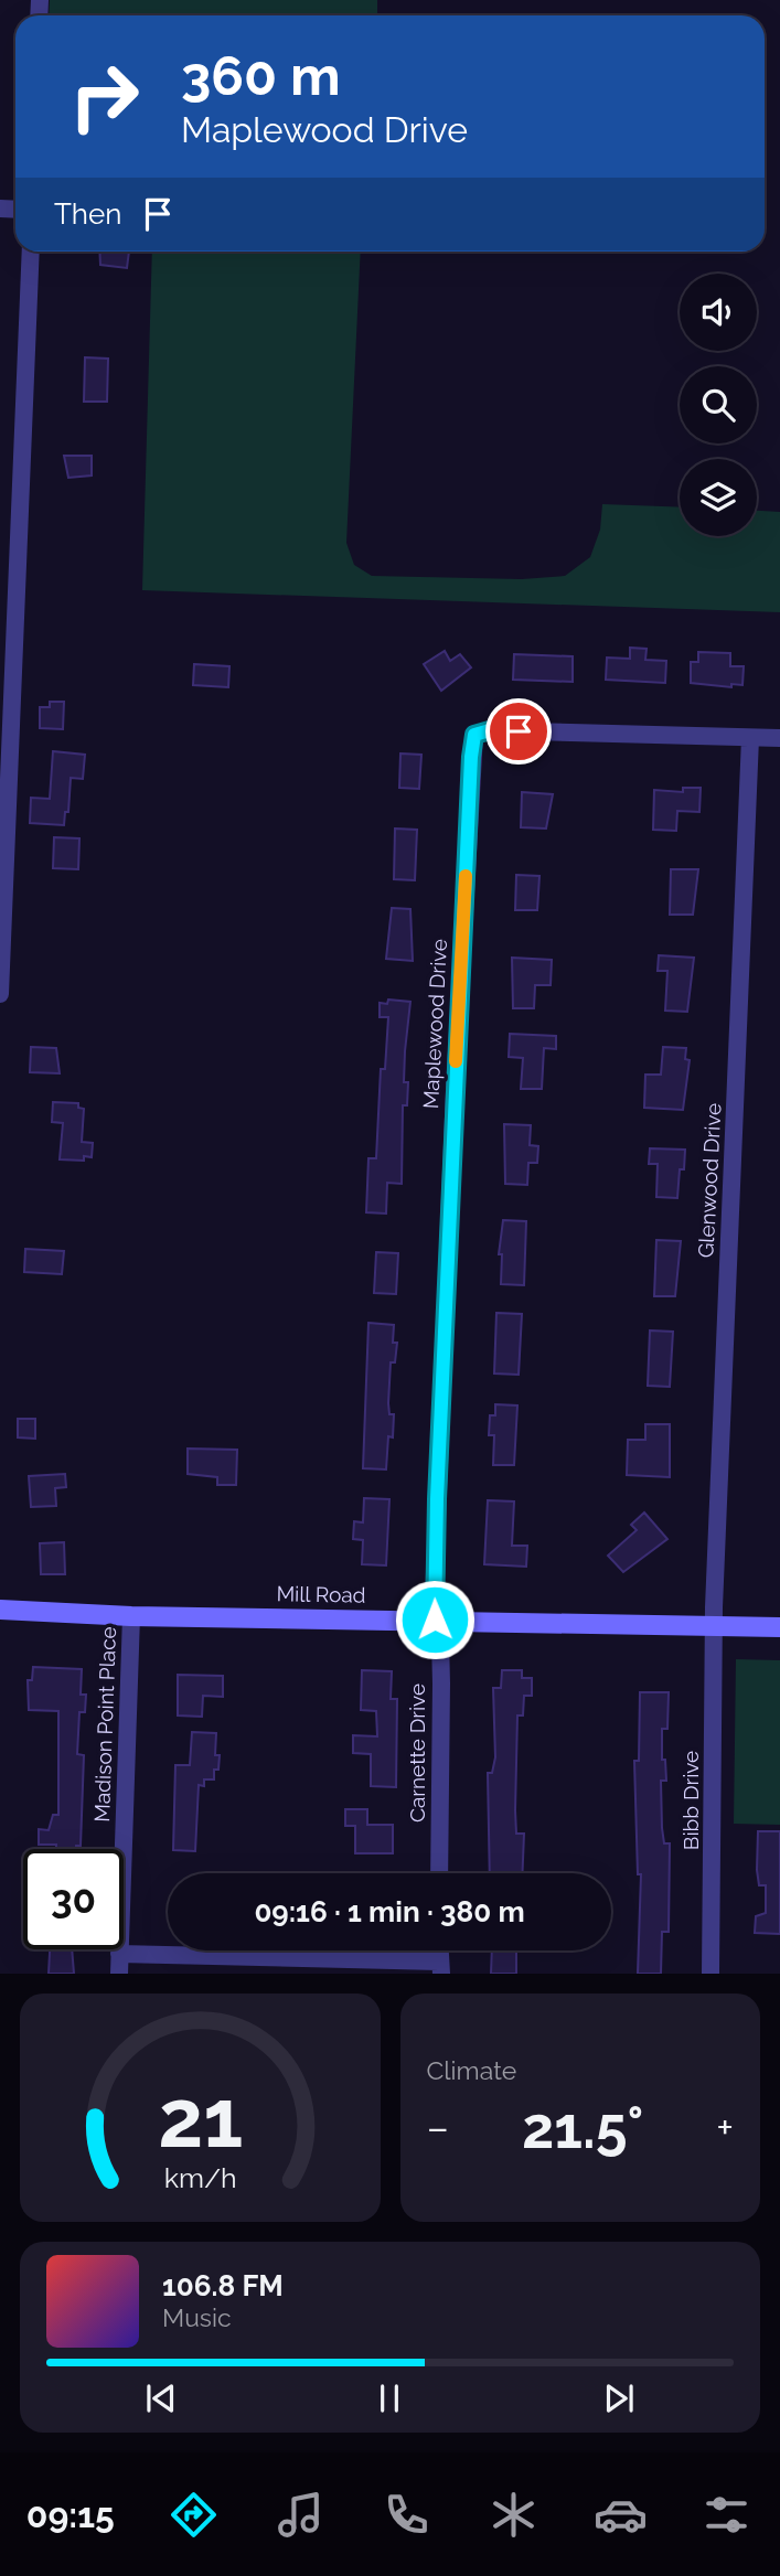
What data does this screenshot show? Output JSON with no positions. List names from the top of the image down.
{
  "streets": {
    "street": [
      "Maplewood Drive",
      "Glenwood Drive",
      "Mill Road",
      "Madison Point Place",
      "Carnette Drive",
      "Bibb Drive"
    ]
  },
  "crossings": [
    ["Maplewood Drive", "Glenwood Drive"],
    ["Maplewood Drive", "Mill Road"],
    ["Maplewood Drive", "Carnette Drive"],
    ["Glenwood Drive", "Mill Road"],
    ["Glenwood Drive", "Bibb Drive"],
    ["Mill Road", "Madison Point Place"],
    ["Mill Road", "Carnette Drive"],
    ["Mill Road", "Bibb Drive"]
  ],
  "page": {
    "turn": ["360 m", "Maplewood Drive"],
    "then": "Then",
    "limit": "30",
    "trip": "09:16 · 1 min · 380 m",
    "tile": "Climate",
    "heat": ["−", "21.5°", "+"],
    "song": ["106.8 FM", "Music"],
    "tabs": "09:15",
    "gauge": ["21", "km/h"]
  }
}
